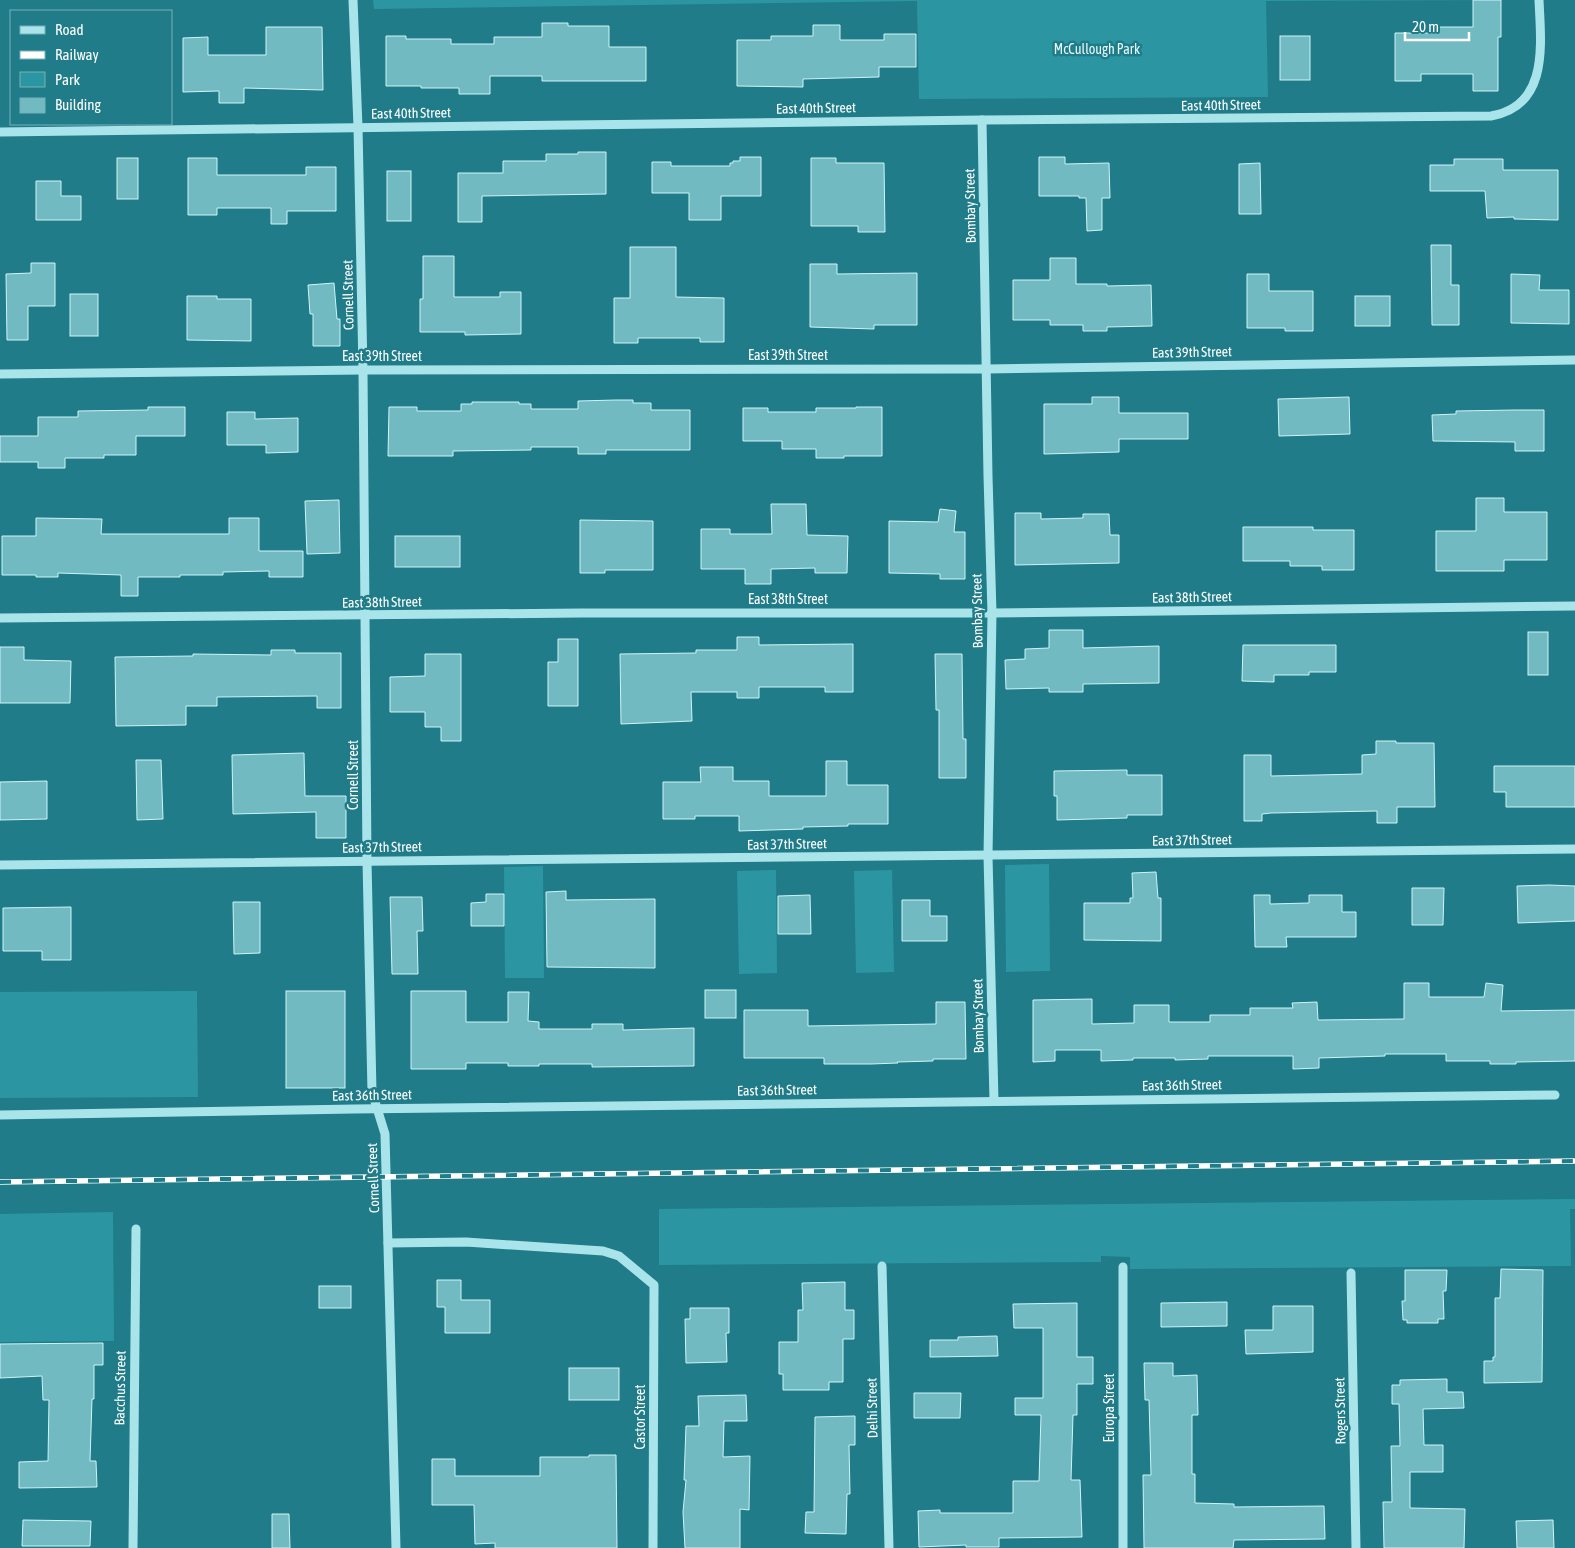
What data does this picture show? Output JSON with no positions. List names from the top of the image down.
{
  "streets": {
    "street": [
      "East 40th Street",
      "Bombay Street",
      "Cornell Street",
      "East 39th Street",
      "East 38th Street",
      "East 37th Street",
      "East 36th Street",
      "Bacchus Street",
      "Delhi Street",
      "Europa Street",
      "Rogers Street",
      "Castor Street"
    ]
  },
  "crossings": [
    ["East 40th Street", "Bombay Street"],
    ["East 40th Street", "Cornell Street"],
    ["Bombay Street", "East 39th Street"],
    ["Bombay Street", "East 38th Street"],
    ["Bombay Street", "East 37th Street"],
    ["Bombay Street", "East 36th Street"],
    ["Cornell Street", "East 39th Street"],
    ["Cornell Street", "East 38th Street"],
    ["Cornell Street", "East 37th Street"],
    ["Cornell Street", "East 36th Street"],
    ["Cornell Street", "Castor Street"]
  ],
  "parks": ["McCullough Park"],
  "legend": [
    "Road",
    "Railway",
    "Park",
    "Building"
  ],
  "scale_bar": "20 m"
}
